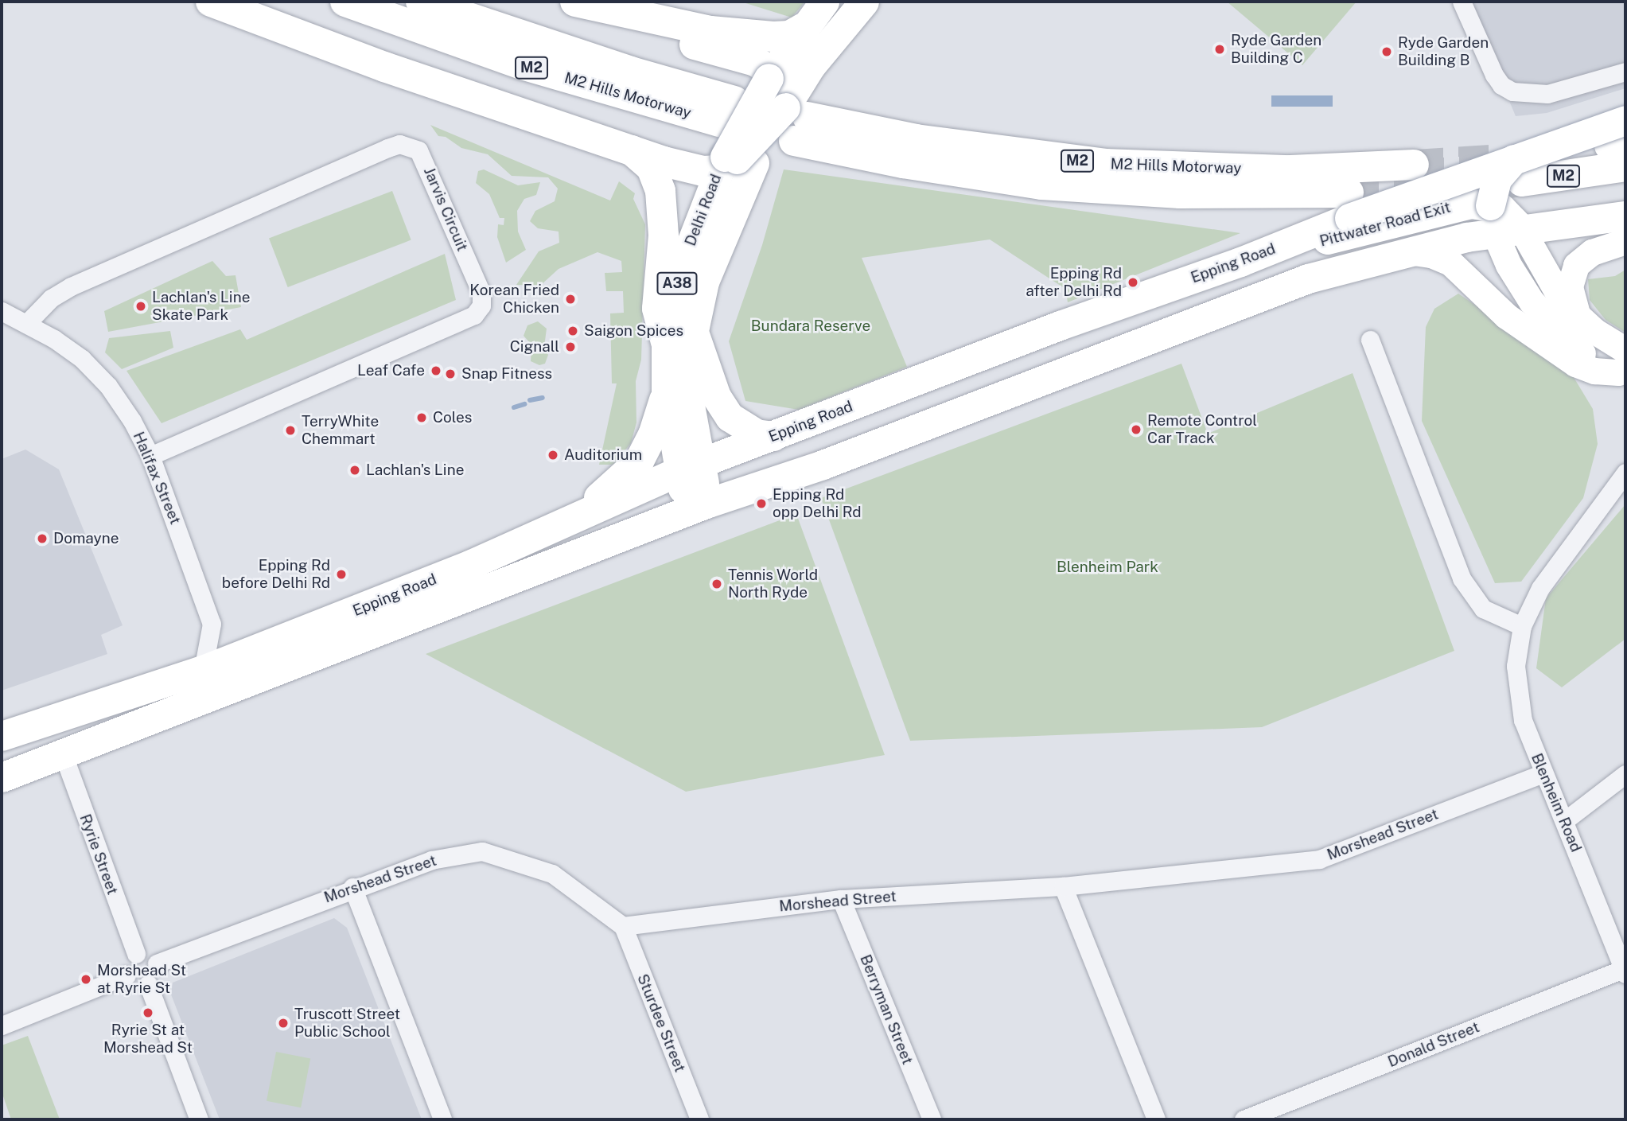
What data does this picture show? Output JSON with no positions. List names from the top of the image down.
{
  "streets": {
    "highway": ["M2", "M2 Hills Motorway"],
    "main road": [
      "Delhi Road",
      "Pittwater Road Exit",
      "Epping Road",
      "A38"
    ],
    "street": [
      "Jarvis Circuit",
      "Halifax Street",
      "Blenheim Road",
      "Morshead Street",
      "Ryrie Street",
      "Berryman Street",
      "Sturdee Street",
      "Donald Street"
    ]
  },
  "crossings": [
    ["M2", "Epping Road"],
    ["M2 Hills Motorway", "Delhi Road"],
    ["M2 Hills Motorway", "Epping Road"],
    ["Jarvis Circuit", "Halifax Street"],
    ["Delhi Road", "Epping Road"],
    ["Pittwater Road Exit", "Epping Road"],
    ["Epping Road", "Halifax Street"],
    ["Epping Road", "Ryrie Street"],
    ["Blenheim Road", "Morshead Street"],
    ["Blenheim Road", "Donald Street"],
    ["Morshead Street", "Ryrie Street"],
    ["Morshead Street", "Berryman Street"],
    ["Morshead Street", "Sturdee Street"]
  ],
  "parks": ["Bundara Reserve", "Blenheim Park"],
  "places": [
    "Ryde Garden Building C",
    "Ryde Garden Building B",
    "Epping Rd after Delhi Rd",
    "Korean Fried Chicken",
    "Lachlan's Line Skate Park",
    "Saigon Spices",
    "Cignall",
    "Leaf Cafe",
    "Snap Fitness",
    "Coles",
    "Remote Control Car Track",
    "TerryWhite Chemmart",
    "Auditorium",
    "Lachlan's Line",
    "Epping Rd opp Delhi Rd",
    "Domayne",
    "Epping Rd before Delhi Rd",
    "Tennis World North Ryde",
    "Morshead St at Ryrie St",
    "Ryrie St at Morshead St",
    "Truscott Street Public School"
  ]
}
